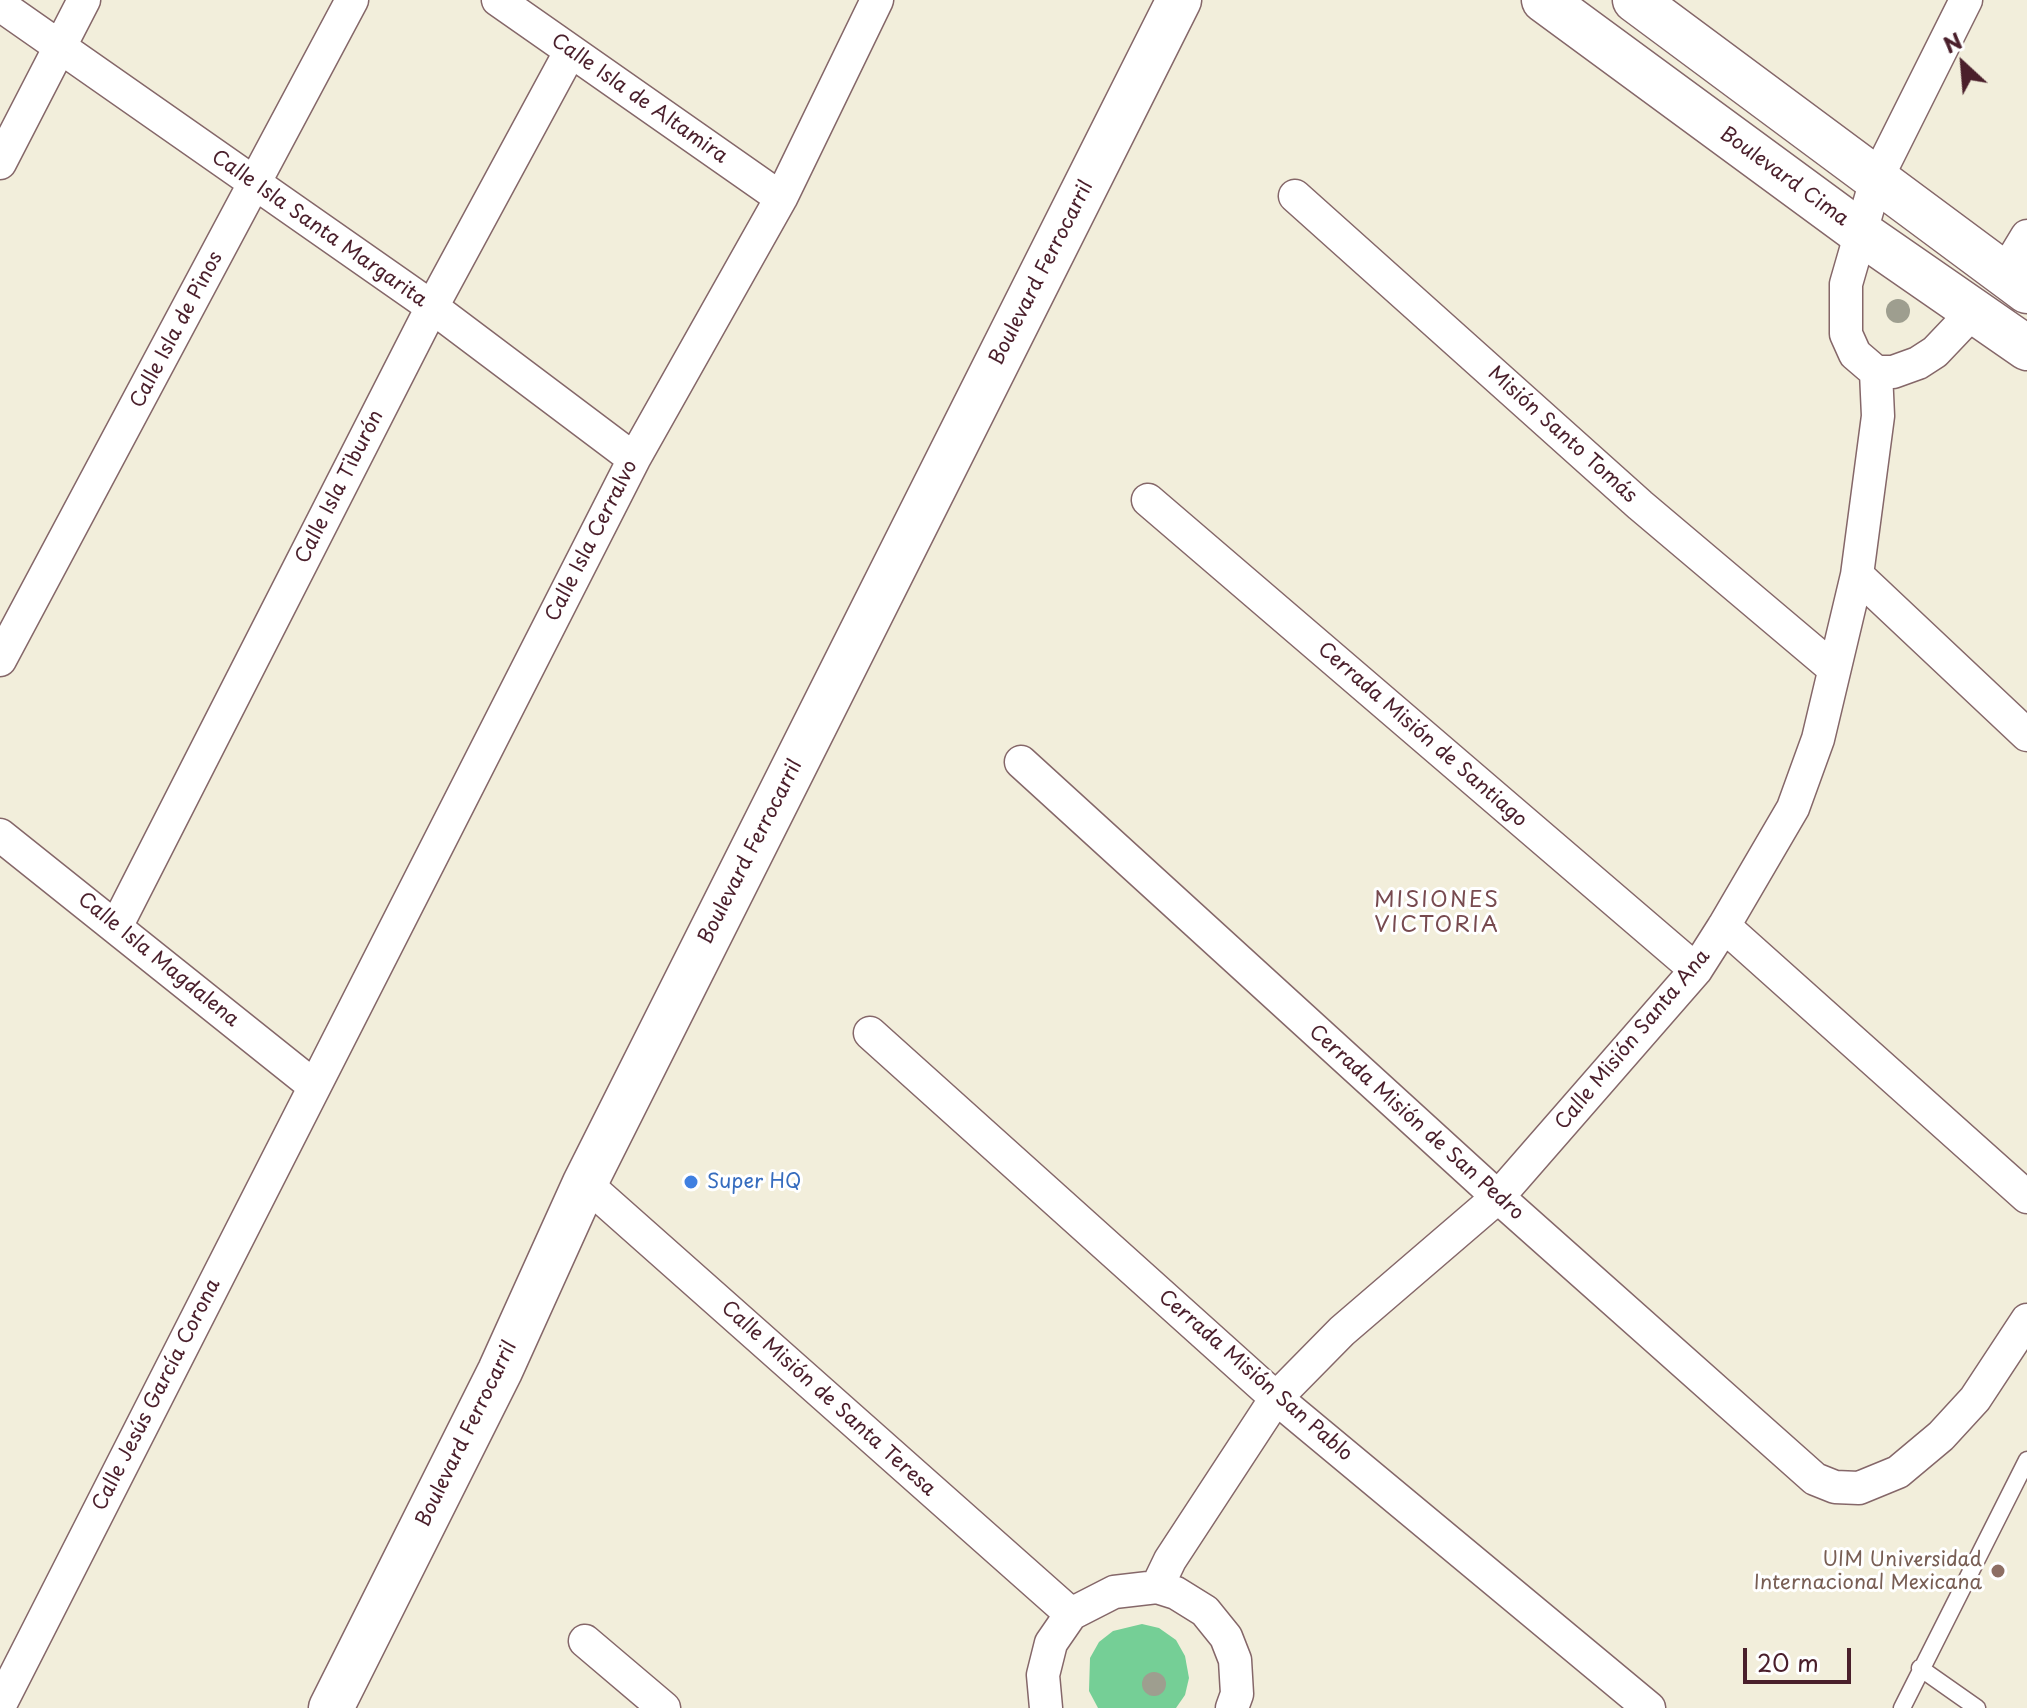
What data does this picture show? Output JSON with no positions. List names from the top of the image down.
{
  "streets": {
    "main road": ["Boulevard Cima", "Boulevard Ferrocarril"],
    "street": [
      "Calle Isla de Altamira",
      "Calle Isla Santa Margarita",
      "Calle Isla de Pinos",
      "Misión Santo Tomás",
      "Calle Isla Tiburón",
      "Calle Isla Cerralvo",
      "Cerrada Misión de Santiago",
      "Calle Isla Magdalena",
      "Calle Misión Santa Ana",
      "Cerrada Misión de San Pedro",
      "Cerrada Misión San Pablo",
      "Calle Jesús García Corona",
      "Calle Misión de Santa Teresa"
    ]
  },
  "crossings": [
    ["Calle Isla de Altamira", "Calle Isla Tiburón"],
    ["Calle Isla de Altamira", "Calle Isla Cerralvo"],
    ["Calle Isla Santa Margarita", "Calle Isla de Pinos"],
    ["Calle Isla Santa Margarita", "Calle Isla Tiburón"],
    ["Calle Isla Santa Margarita", "Calle Isla Cerralvo"],
    ["Boulevard Ferrocarril", "Calle Misión de Santa Teresa"],
    ["Misión Santo Tomás", "Calle Misión Santa Ana"],
    ["Calle Isla Tiburón", "Calle Isla Magdalena"],
    ["Calle Isla Cerralvo", "Calle Isla Magdalena"],
    ["Calle Isla Cerralvo", "Calle Jesús García Corona"],
    ["Cerrada Misión de Santiago", "Calle Misión Santa Ana"],
    ["Calle Isla Magdalena", "Calle Jesús García Corona"],
    ["Calle Misión Santa Ana", "Cerrada Misión de San Pedro"],
    ["Calle Misión Santa Ana", "Cerrada Misión San Pablo"]
  ],
  "districts": ["MISIONES VICTORIA"],
  "places": ["Super HQ", "UIM Universidad Internacional Mexicana"],
  "scale_bar": "20 m",
  "north": "top left"
}
